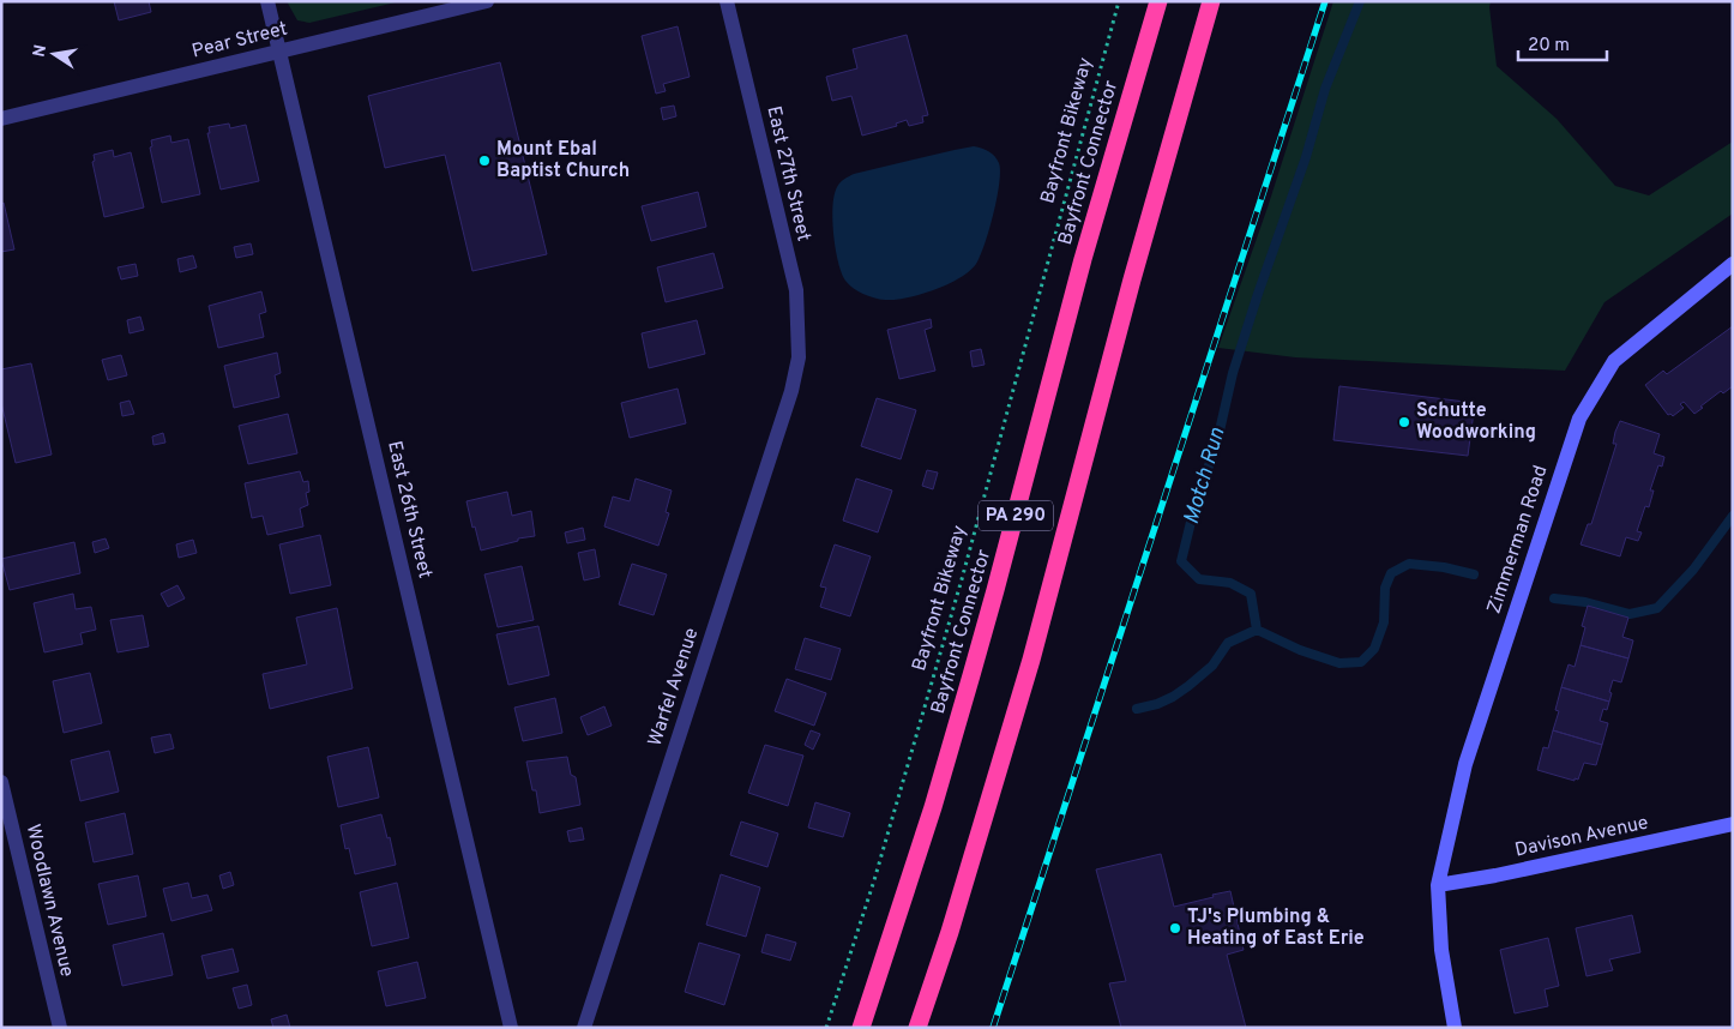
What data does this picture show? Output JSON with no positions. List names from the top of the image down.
{
  "streets": {
    "highway": ["Bayfront Connector", "PA 290"],
    "street": [
      "Pear Street",
      "East 27th Street",
      "East 26th Street",
      "Zimmerman Road",
      "Warfel Avenue",
      "Davison Avenue",
      "Woodlawn Avenue"
    ],
    "path": ["Bayfront Bikeway"]
  },
  "crossings": [
    ["Pear Street", "East 26th Street"],
    ["East 27th Street", "Warfel Avenue"],
    ["Zimmerman Road", "Davison Avenue"]
  ],
  "water": ["Motch Run"],
  "places": ["Mount Ebal Baptist Church", "Schutte Woodworking", "TJ's Plumbing & Heating of East Erie"],
  "scale_bar": "20 m",
  "north": "left"
}
